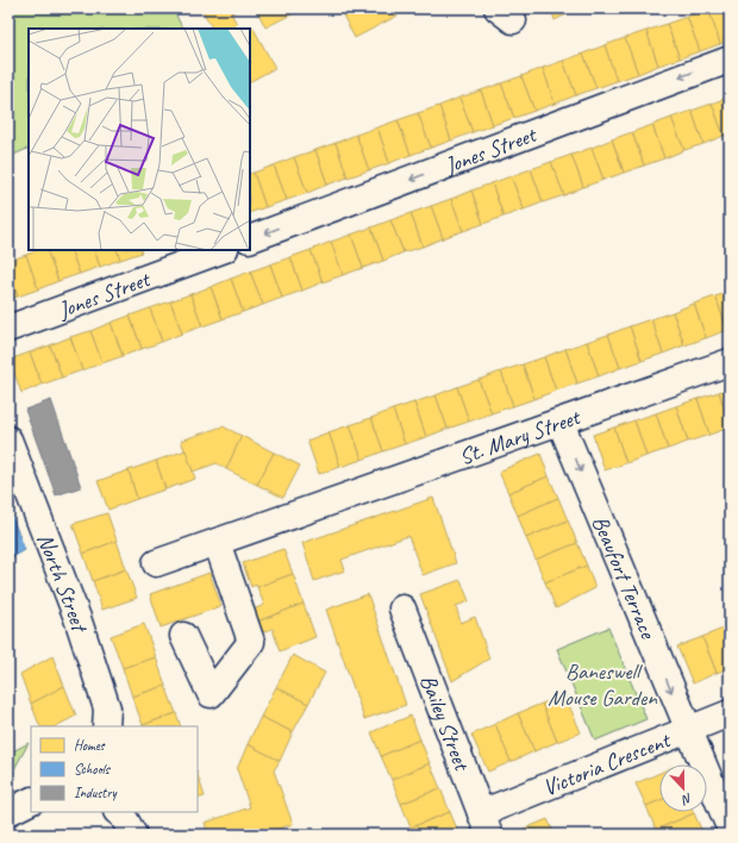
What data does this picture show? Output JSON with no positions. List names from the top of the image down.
{
  "streets": {
    "street": [
      "Jones Street",
      "St. Mary Street",
      "Beaufort Terrace",
      "North Street",
      "Bailey Street",
      "Victoria Crescent"
    ]
  },
  "crossings": [
    ["St. Mary Street", "Beaufort Terrace"],
    ["Beaufort Terrace", "Victoria Crescent"],
    ["Bailey Street", "Victoria Crescent"]
  ],
  "one_way": ["Jones Street", "Beaufort Terrace"],
  "parks": ["Baneswell Mouse Garden"],
  "legend": ["Homes", "Schools", "Industry"],
  "north": "bottom"
}
